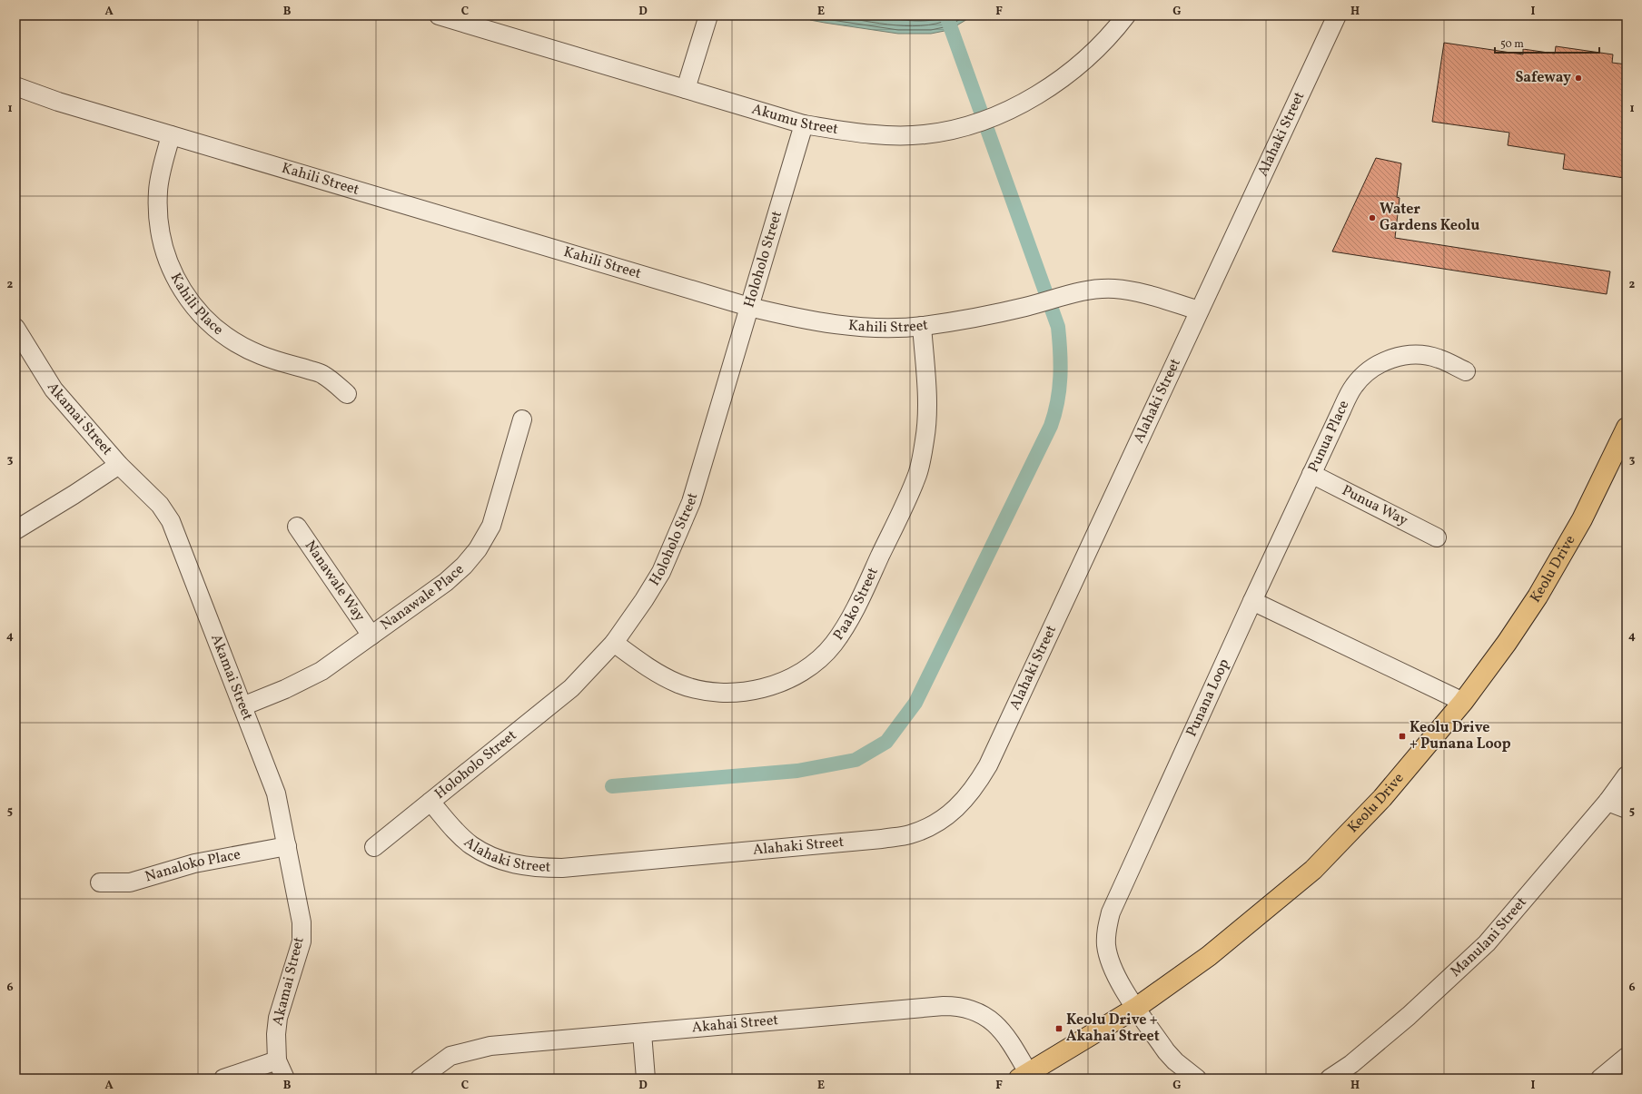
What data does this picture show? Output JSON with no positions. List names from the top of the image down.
{
  "streets": {
    "main road": ["Keolu Drive"],
    "street": [
      "Akumu Street",
      "Alahaki Street",
      "Kahili Street",
      "Holoholo Street",
      "Kahili Place",
      "Akamai Street",
      "Punua Place",
      "Punua Way",
      "Nanawale Way",
      "Nanawale Place",
      "Paako Street",
      "Punana Loop",
      "Nanaloko Place",
      "Manulani Street",
      "Akahai Street"
    ]
  },
  "crossings": [
    ["Akumu Street", "Holoholo Street"],
    ["Alahaki Street", "Kahili Street"],
    ["Alahaki Street", "Holoholo Street"],
    ["Kahili Street", "Holoholo Street"],
    ["Kahili Street", "Kahili Place"],
    ["Kahili Street", "Paako Street"],
    ["Holoholo Street", "Paako Street"],
    ["Akamai Street", "Nanawale Place"],
    ["Akamai Street", "Nanaloko Place"],
    ["Punua Place", "Punua Way"],
    ["Punua Place", "Punana Loop"],
    ["Keolu Drive", "Punana Loop"],
    ["Keolu Drive", "Akahai Street"],
    ["Nanawale Way", "Nanawale Place"]
  ],
  "places": {
    "other": ["Safeway", "Water Gardens Keolu"],
    "transit": ["Keolu Drive + Punana Loop", "Keolu Drive + Akahai Street"]
  },
  "scale_bar": "50 m",
  "grid": {
    "columns": [
      "A",
      "B",
      "C",
      "D",
      "E",
      "F",
      "G",
      "H",
      "I"
    ],
    "rows": [
      "1",
      "2",
      "3",
      "4",
      "5",
      "6"
    ]
  }
}
